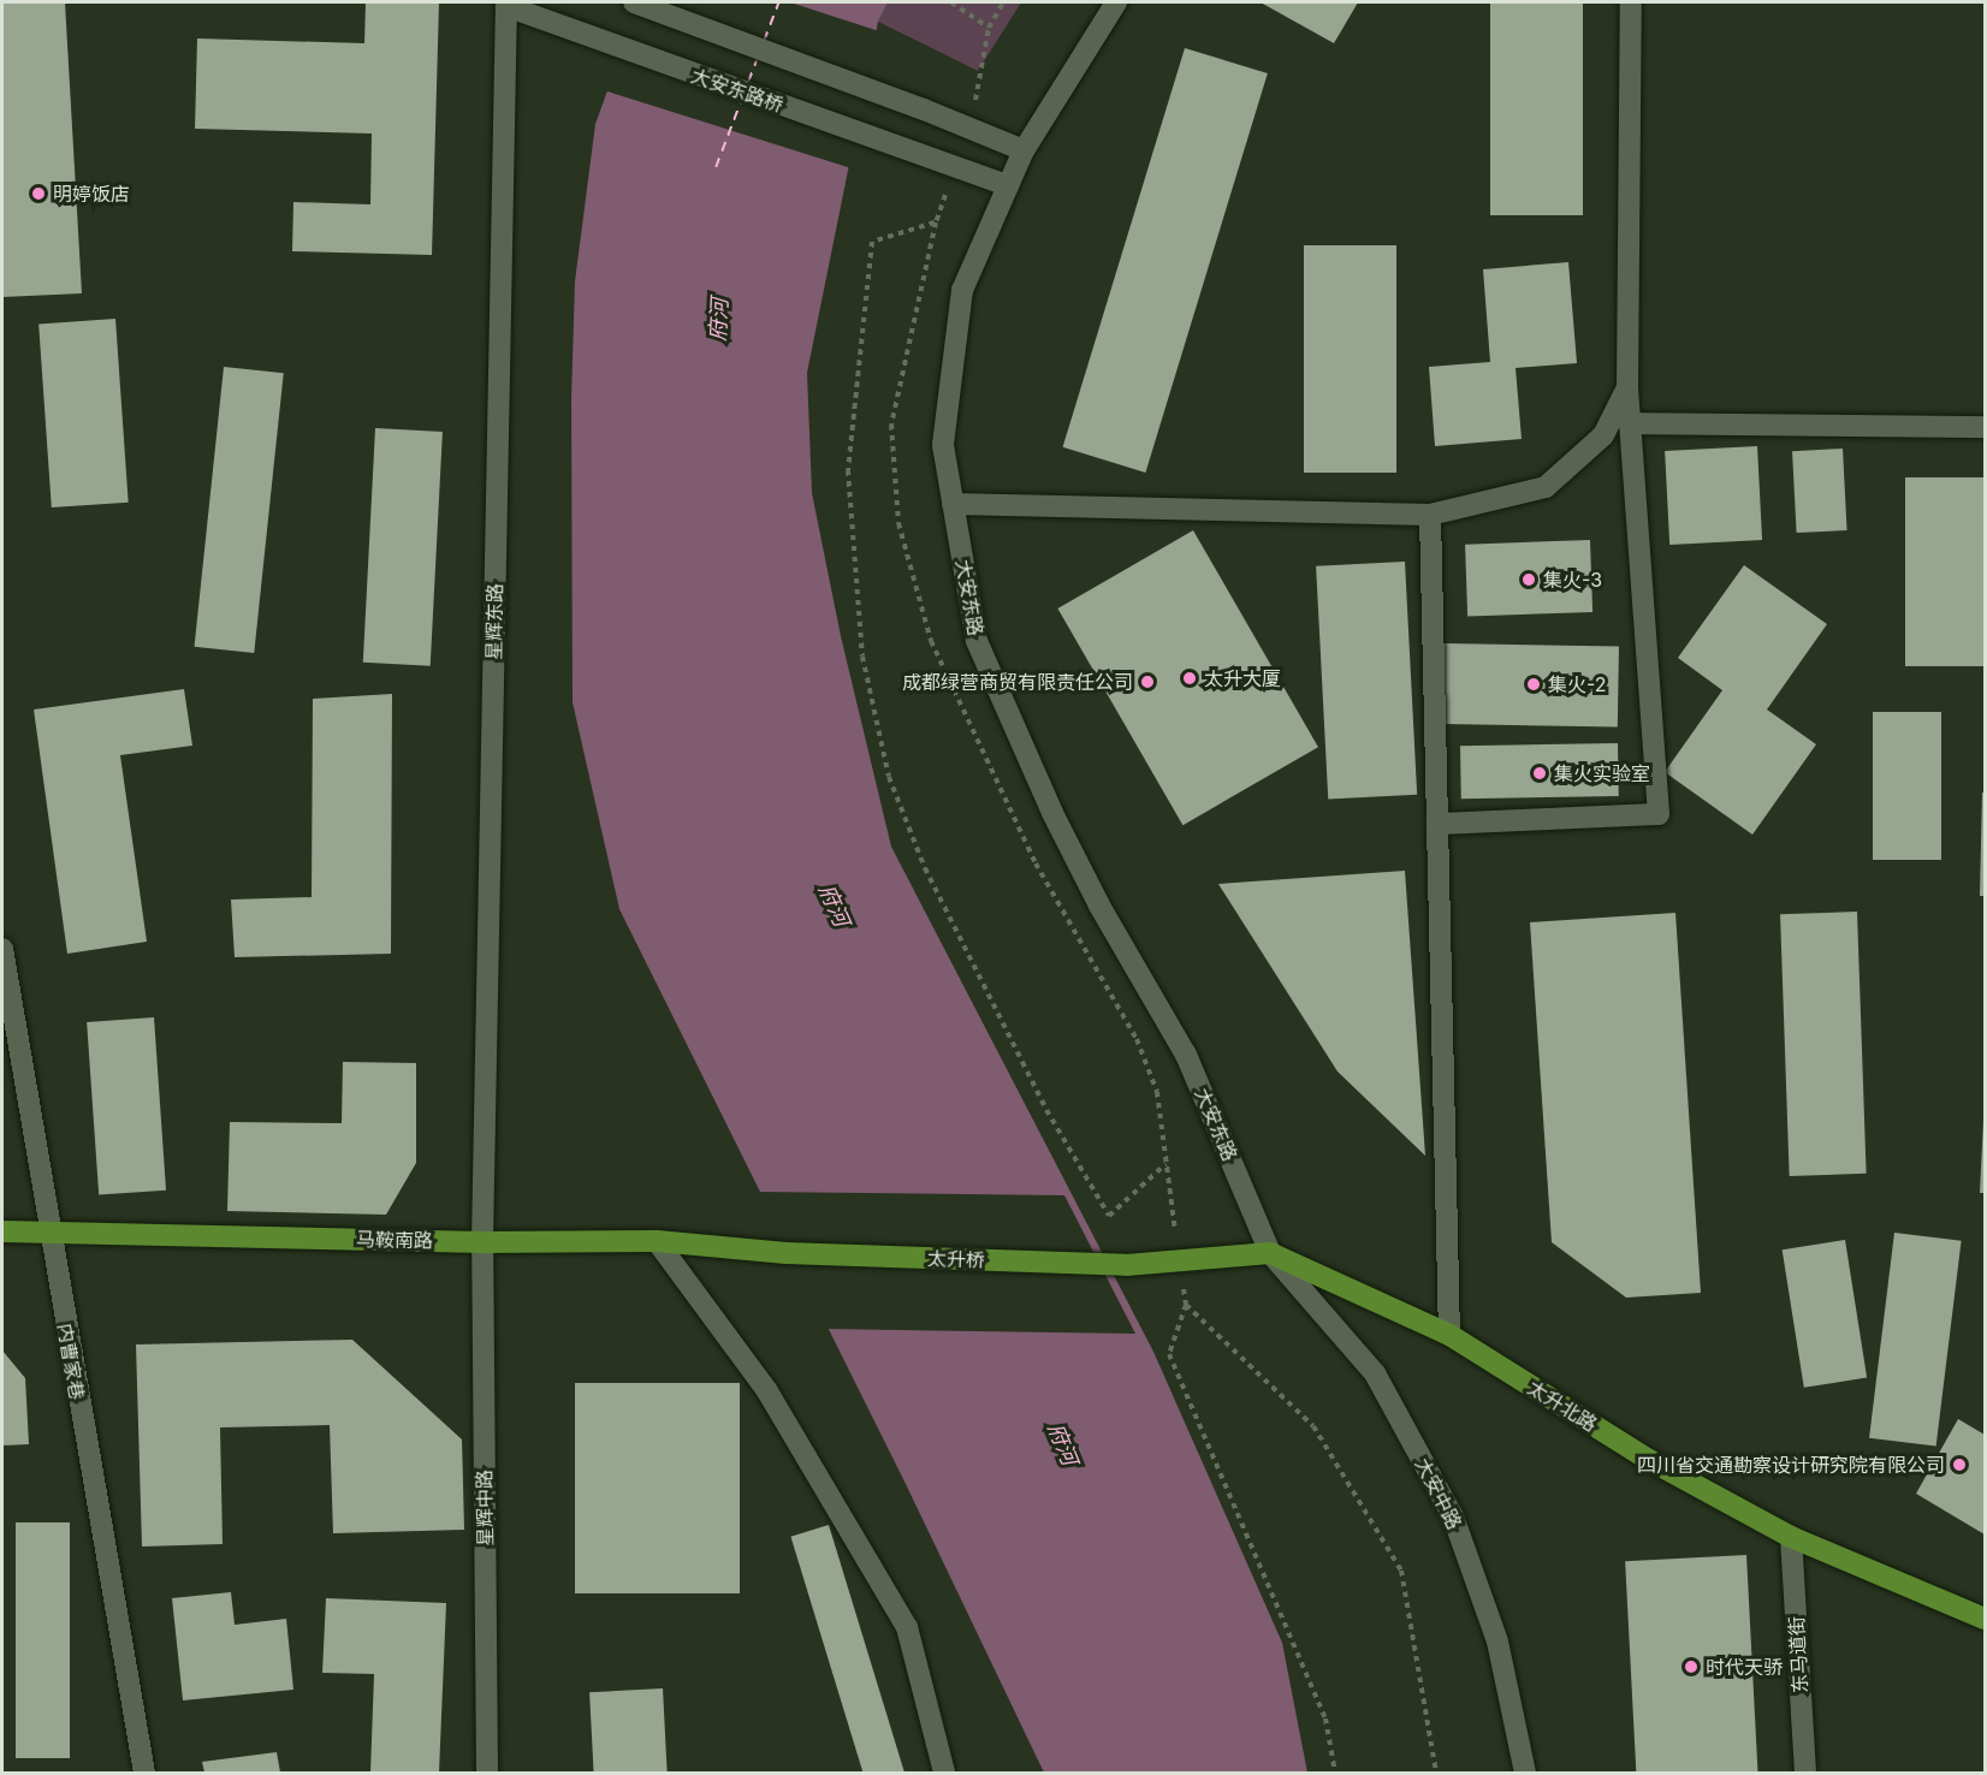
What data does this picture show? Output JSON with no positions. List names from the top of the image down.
{
  "streets": {
    "main road": ["马鞍南路", "太升桥", "太升北路"],
    "street": [
      "大安东路桥",
      "大安东路",
      "星辉东路",
      "内曹家巷",
      "大安中路",
      "星辉中路",
      "东马道街"
    ]
  },
  "crossings": [
    ["大安东路桥", "大安东路"],
    ["大安东路桥", "星辉东路"],
    ["大安东路", "太升北路"],
    ["大安东路", "大安中路"],
    ["星辉东路", "马鞍南路"],
    ["星辉东路", "星辉中路"],
    ["马鞍南路", "太升桥"],
    ["马鞍南路", "内曹家巷"],
    ["马鞍南路", "星辉中路"],
    ["太升桥", "太升北路"],
    ["太升北路", "大安中路"],
    ["太升北路", "东马道街"]
  ],
  "water": ["府河"],
  "places": [
    "明婷饭店",
    "集火-3",
    "太升大厦",
    "成都绿营商贸有限责任公司",
    "集火-2",
    "集火实验室",
    "四川省交通勘察设计研究院有限公司",
    "时代天骄"
  ]
}
